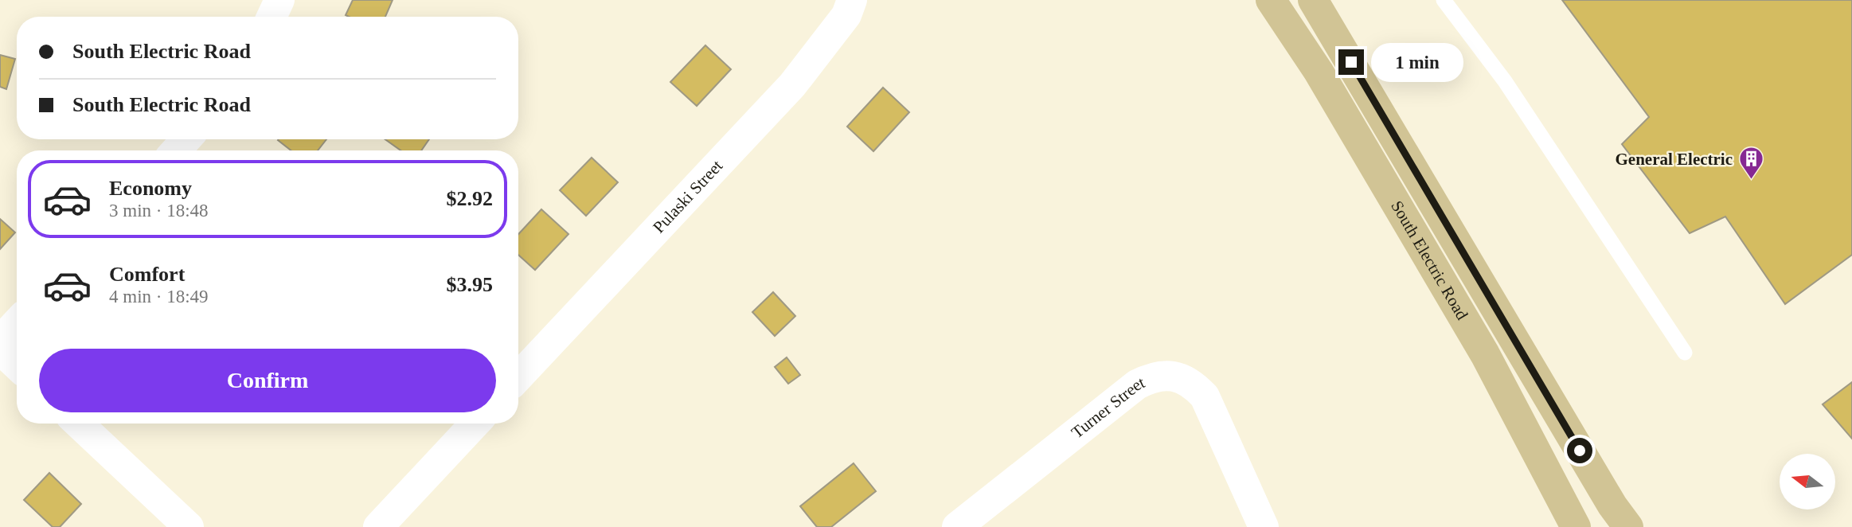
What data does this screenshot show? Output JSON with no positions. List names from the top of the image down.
{
  "streets": {
    "main road": ["South Electric Road"],
    "street": ["Pulaski Street", "Turner Street"]
  },
  "places": {
    "building": ["General Electric"]
  },
  "north": "left",
  "page": {
    "banner": ["South Electric Road", "South Electric Road"],
    "bubble": "1 min",
    "list": [
      {
        "name": "Economy",
        "note": "3 min · 18:48",
        "value": "$2.92"
      },
      {
        "name": "Comfort",
        "note": "4 min · 18:49",
        "value": "$3.95"
      }
    ],
    "buttons": "Confirm"
  }
}
